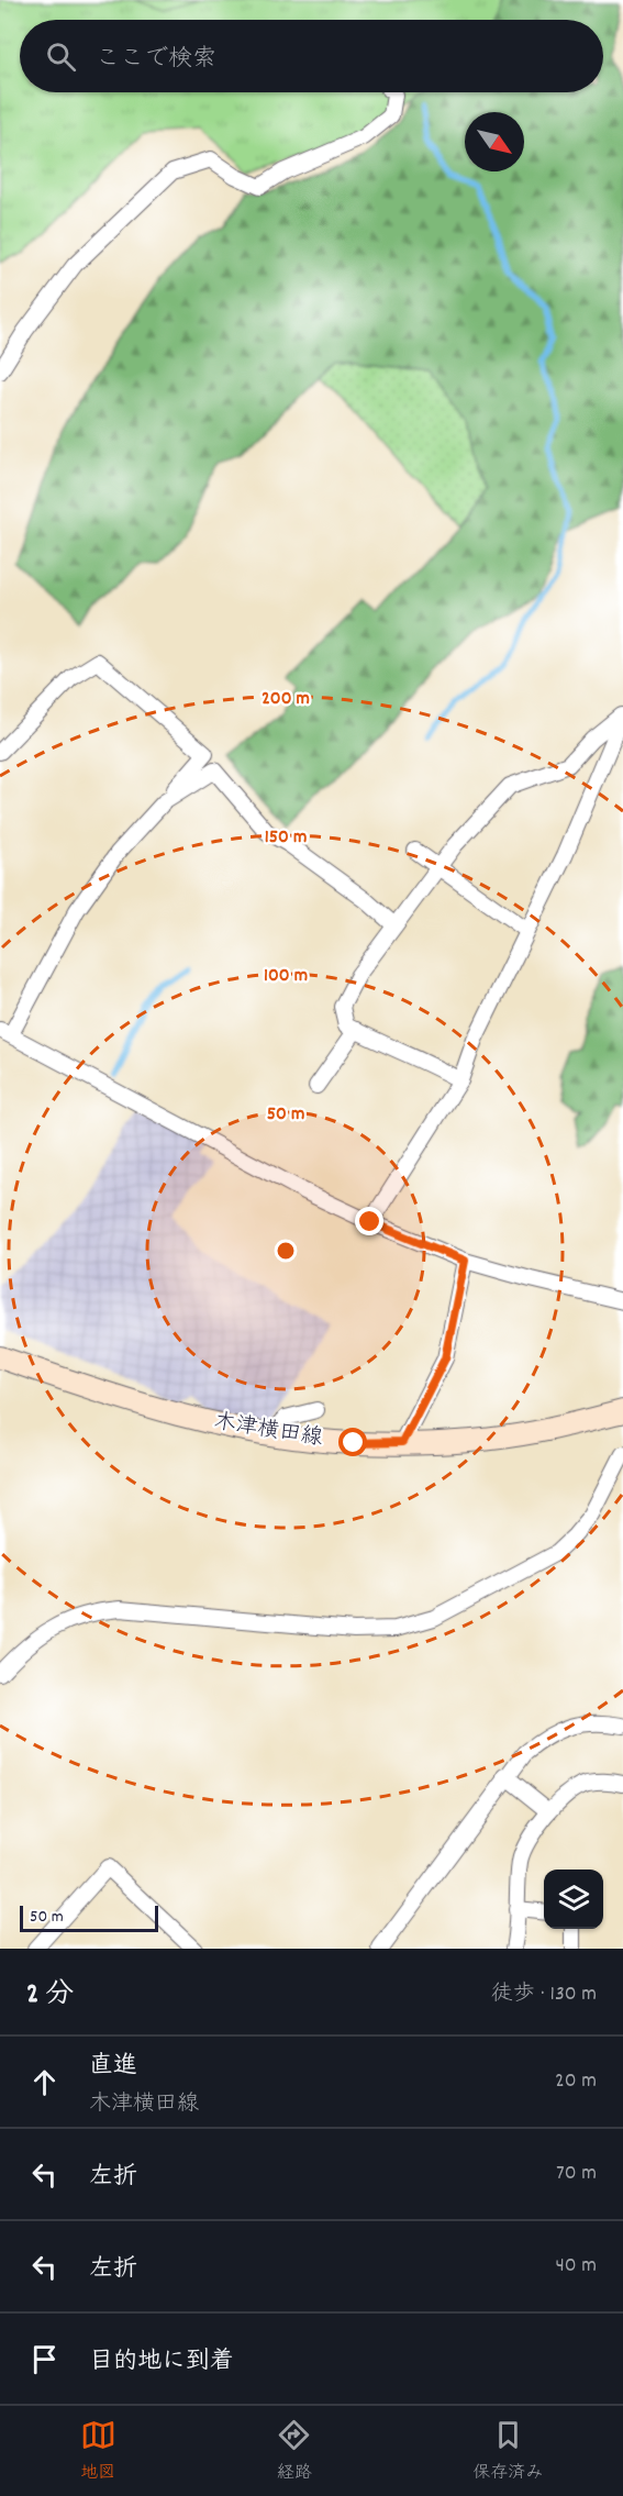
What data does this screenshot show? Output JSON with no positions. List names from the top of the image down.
{
  "streets": {
    "main road": ["木津横田線"]
  },
  "scale_bar": "50 m",
  "north": "bottom right",
  "page": {
    "search": "ここで検索",
    "scale": "50 m",
    "heading": ["2 分", "徒歩 · 130 m"],
    "list": [
      ["直進", "木津横田線", "20 m"],
      ["左折", "70 m"],
      ["左折", "40 m"],
      "目的地に到着"
    ],
    "nav": ["地図", "経路", "保存済み"]
  },
  "rings": [
    "200 m",
    "150 m",
    "100 m",
    "50 m"
  ]
}
